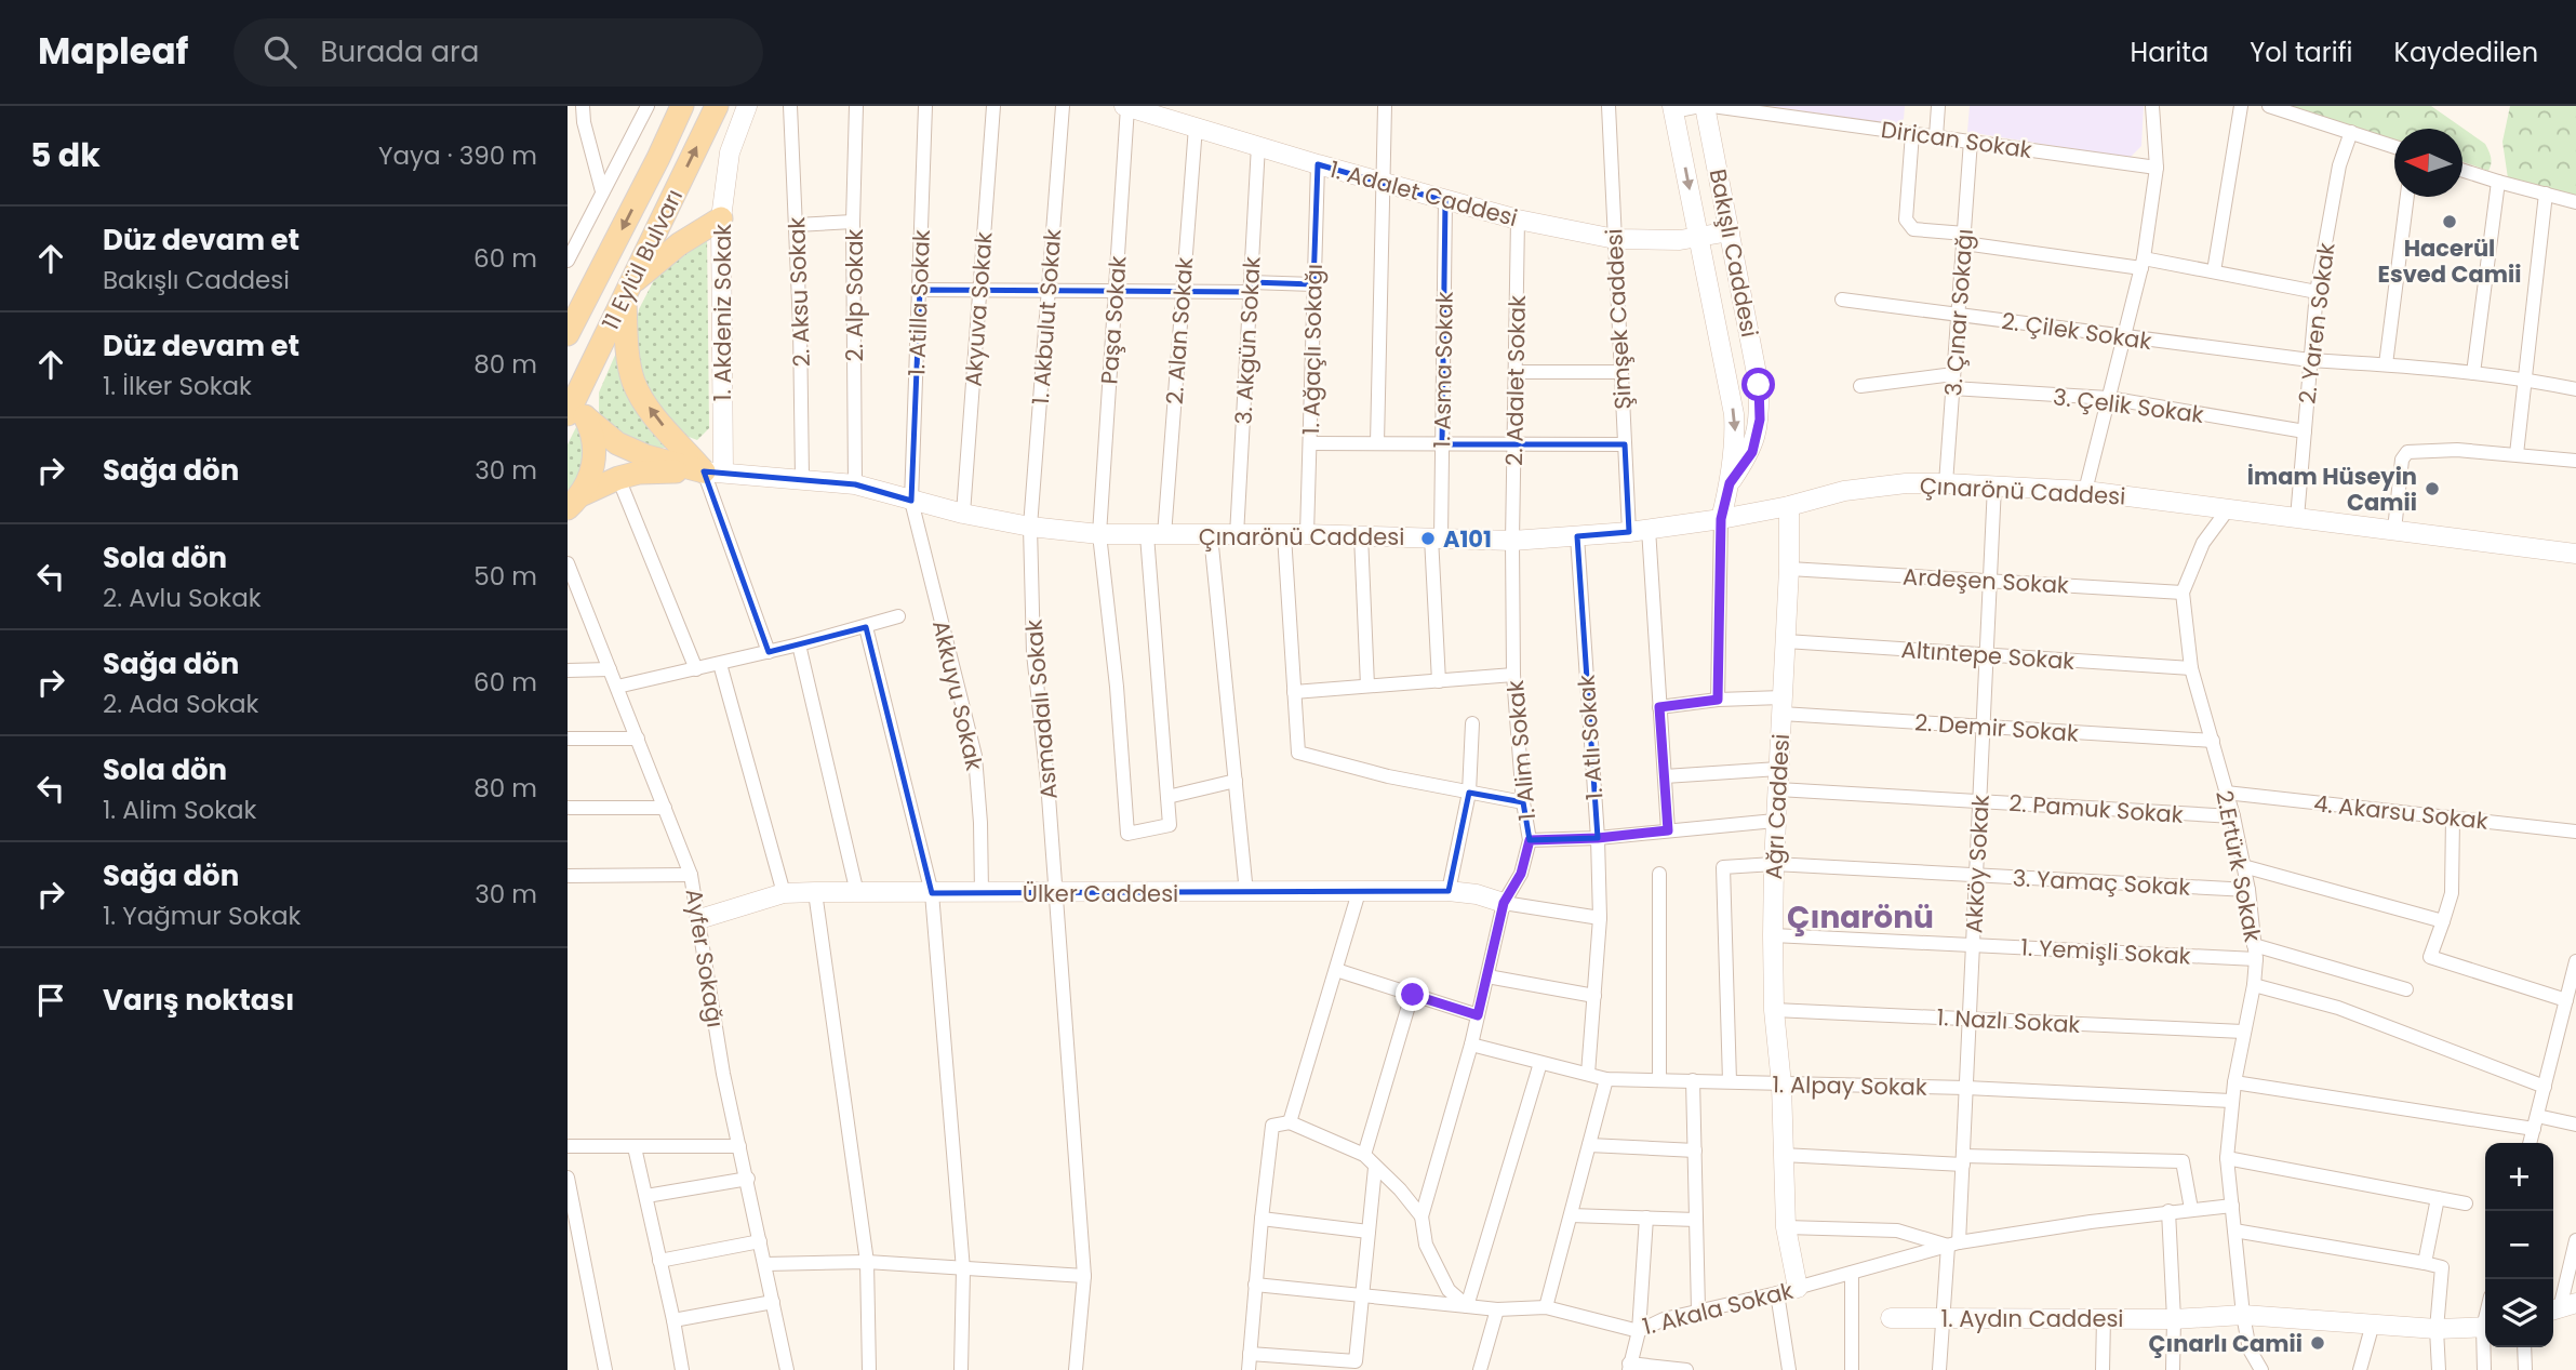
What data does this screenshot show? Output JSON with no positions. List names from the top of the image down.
{
  "streets": {
    "main road": [
      "1. Adalet Caddesi",
      "Bakışlı Caddesi",
      "11 Eylül Bulvarı",
      "1. Akdeniz Sokak",
      "Çınarönü Caddesi",
      "Ağrı Caddesi",
      "Ülker Caddesi",
      "1. Aydın Caddesi"
    ],
    "street": [
      "Dirican Sokak",
      "2. Aksu Sokak",
      "2. Alp Sokak",
      "1. Atilla Sokak",
      "Akyuva Sokak",
      "3. Çınar Sokağı",
      "1. Akbulut Sokak",
      "Şimşek Caddesi",
      "Paşa Sokak",
      "2. Yaren Sokak",
      "2. Alan Sokak",
      "2. Çilek Sokak",
      "3. Akgün Sokak",
      "1. Ağaçlı Sokağı",
      "1. Asma Sokak",
      "2. Adalet Sokak",
      "3. Çelik Sokak",
      "Ardeşen Sokak",
      "Altıntepe Sokak",
      "Akkuyu Sokak",
      "Asmadalı Sokak",
      "2. Demir Sokak",
      "1. Atlı Sokak",
      "1. Alim Sokak",
      "2. Pamuk Sokak",
      "4. Akarsu Sokak",
      "Akköy Sokak",
      "2.Ertürk Sokak",
      "3. Yamaç Sokak",
      "1. Yemişli Sokak",
      "Ayfer Sokağı",
      "1. Nazlı Sokak",
      "1. Alpay Sokak",
      "1. Akala Sokak"
    ]
  },
  "crossings": [
    ["Dirican Sokak", "3. Çınar Sokağı"],
    ["1. Adalet Caddesi", "Bakışlı Caddesi"],
    ["1. Adalet Caddesi", "Şimşek Caddesi"],
    ["1. Adalet Caddesi", "Paşa Sokak"],
    ["1. Adalet Caddesi", "2. Alan Sokak"],
    ["1. Adalet Caddesi", "3. Akgün Sokak"],
    ["1. Adalet Caddesi", "1. Ağaçlı Sokağı"],
    ["1. Adalet Caddesi", "1. Asma Sokak"],
    ["1. Adalet Caddesi", "2. Adalet Sokak"],
    ["Bakışlı Caddesi", "Çınarönü Caddesi"],
    ["2. Aksu Sokak", "Çınarönü Caddesi"],
    ["2. Alp Sokak", "Çınarönü Caddesi"],
    ["1. Atilla Sokak", "Çınarönü Caddesi"],
    ["1. Atilla Sokak", "Akkuyu Sokak"],
    ["Akyuva Sokak", "Çınarönü Caddesi"],
    ["1. Akdeniz Sokak", "Çınarönü Caddesi"],
    ["3. Çınar Sokağı", "2. Çilek Sokak"],
    ["3. Çınar Sokağı", "3. Çelik Sokak"],
    ["3. Çınar Sokağı", "Çınarönü Caddesi"],
    ["1. Akbulut Sokak", "Çınarönü Caddesi"],
    ["1. Akbulut Sokak", "Asmadalı Sokak"],
    ["Şimşek Caddesi", "Çınarönü Caddesi"],
    ["Şimşek Caddesi", "2. Demir Sokak"],
    ["Paşa Sokak", "2. Alan Sokak"],
    ["Paşa Sokak", "Çınarönü Caddesi"],
    ["2. Yaren Sokak", "2. Çilek Sokak"],
    ["2. Yaren Sokak", "3. Çelik Sokak"],
    ["2. Yaren Sokak", "Çınarönü Caddesi"],
    ["2. Alan Sokak", "Çınarönü Caddesi"],
    ["3. Akgün Sokak", "Çınarönü Caddesi"],
    ["1. Ağaçlı Sokağı", "Çınarönü Caddesi"],
    ["1. Asma Sokak", "Çınarönü Caddesi"],
    ["2. Adalet Sokak", "Çınarönü Caddesi"],
    ["2. Adalet Sokak", "1. Alim Sokak"],
    ["Çınarönü Caddesi", "Akkuyu Sokak"],
    ["Çınarönü Caddesi", "Asmadalı Sokak"],
    ["Çınarönü Caddesi", "1. Atlı Sokak"],
    ["Çınarönü Caddesi", "1. Alim Sokak"],
    ["Çınarönü Caddesi", "Ağrı Caddesi"],
    ["Çınarönü Caddesi", "Akköy Sokak"],
    ["Çınarönü Caddesi", "2.Ertürk Sokak"],
    ["Ardeşen Sokak", "Ağrı Caddesi"],
    ["Ardeşen Sokak", "Akköy Sokak"],
    ["Ardeşen Sokak", "2.Ertürk Sokak"],
    ["Altıntepe Sokak", "Ağrı Caddesi"],
    ["Altıntepe Sokak", "Akköy Sokak"],
    ["Altıntepe Sokak", "2.Ertürk Sokak"],
    ["Akkuyu Sokak", "Ülker Caddesi"],
    ["Asmadalı Sokak", "Ülker Caddesi"],
    ["2. Demir Sokak", "Ağrı Caddesi"],
    ["2. Demir Sokak", "Akköy Sokak"],
    ["2. Demir Sokak", "2.Ertürk Sokak"],
    ["1. Atlı Sokak", "1. Alpay Sokak"],
    ["1. Alim Sokak", "Ülker Caddesi"],
    ["1. Alim Sokak", "1. Alpay Sokak"],
    ["Ağrı Caddesi", "2. Pamuk Sokak"],
    ["Ağrı Caddesi", "3. Yamaç Sokak"],
    ["Ağrı Caddesi", "1. Yemişli Sokak"],
    ["Ağrı Caddesi", "1. Nazlı Sokak"],
    ["Ağrı Caddesi", "1. Alpay Sokak"],
    ["Ağrı Caddesi", "1. Akala Sokak"],
    ["2. Pamuk Sokak", "Akköy Sokak"],
    ["2. Pamuk Sokak", "2.Ertürk Sokak"],
    ["4. Akarsu Sokak", "2.Ertürk Sokak"],
    ["Akköy Sokak", "3. Yamaç Sokak"],
    ["Akköy Sokak", "1. Yemişli Sokak"],
    ["Akköy Sokak", "1. Nazlı Sokak"],
    ["Akköy Sokak", "1. Alpay Sokak"],
    ["Akköy Sokak", "1. Akala Sokak"],
    ["Akköy Sokak", "1. Aydın Caddesi"],
    ["2.Ertürk Sokak", "3. Yamaç Sokak"],
    ["2.Ertürk Sokak", "1. Yemişli Sokak"],
    ["2.Ertürk Sokak", "1. Nazlı Sokak"],
    ["2.Ertürk Sokak", "1. Alpay Sokak"],
    ["2.Ertürk Sokak", "1. Akala Sokak"],
    ["2.Ertürk Sokak", "1. Aydın Caddesi"],
    ["3. Yamaç Sokak", "1. Alpay Sokak"],
    ["Ülker Caddesi", "Ayfer Sokağı"]
  ],
  "districts": ["Çınarönü"],
  "places": [
    "Hacerül Esved Camii",
    "İmam Hüseyin Camii",
    "A101",
    "Çınarlı Camii"
  ],
  "north": "left",
  "page": {
    "header": "Mapleaf",
    "search": "Burada ara",
    "nav": ["Harita", "Yol tarifi", "Kaydedilen"],
    "heading": ["5 dk", "Yaya · 390 m"],
    "list": [
      ["Düz devam et", "Bakışlı Caddesi", "60 m"],
      ["Düz devam et", "1. İlker Sokak", "80 m"],
      ["Sağa dön", "30 m"],
      ["Sola dön", "2. Avlu Sokak", "50 m"],
      ["Sağa dön", "2. Ada Sokak", "60 m"],
      ["Sola dön", "1. Alim Sokak", "80 m"],
      ["Sağa dön", "1. Yağmur Sokak", "30 m"],
      "Varış noktası"
    ],
    "map_buttons": ["+", "−"]
  }
}
